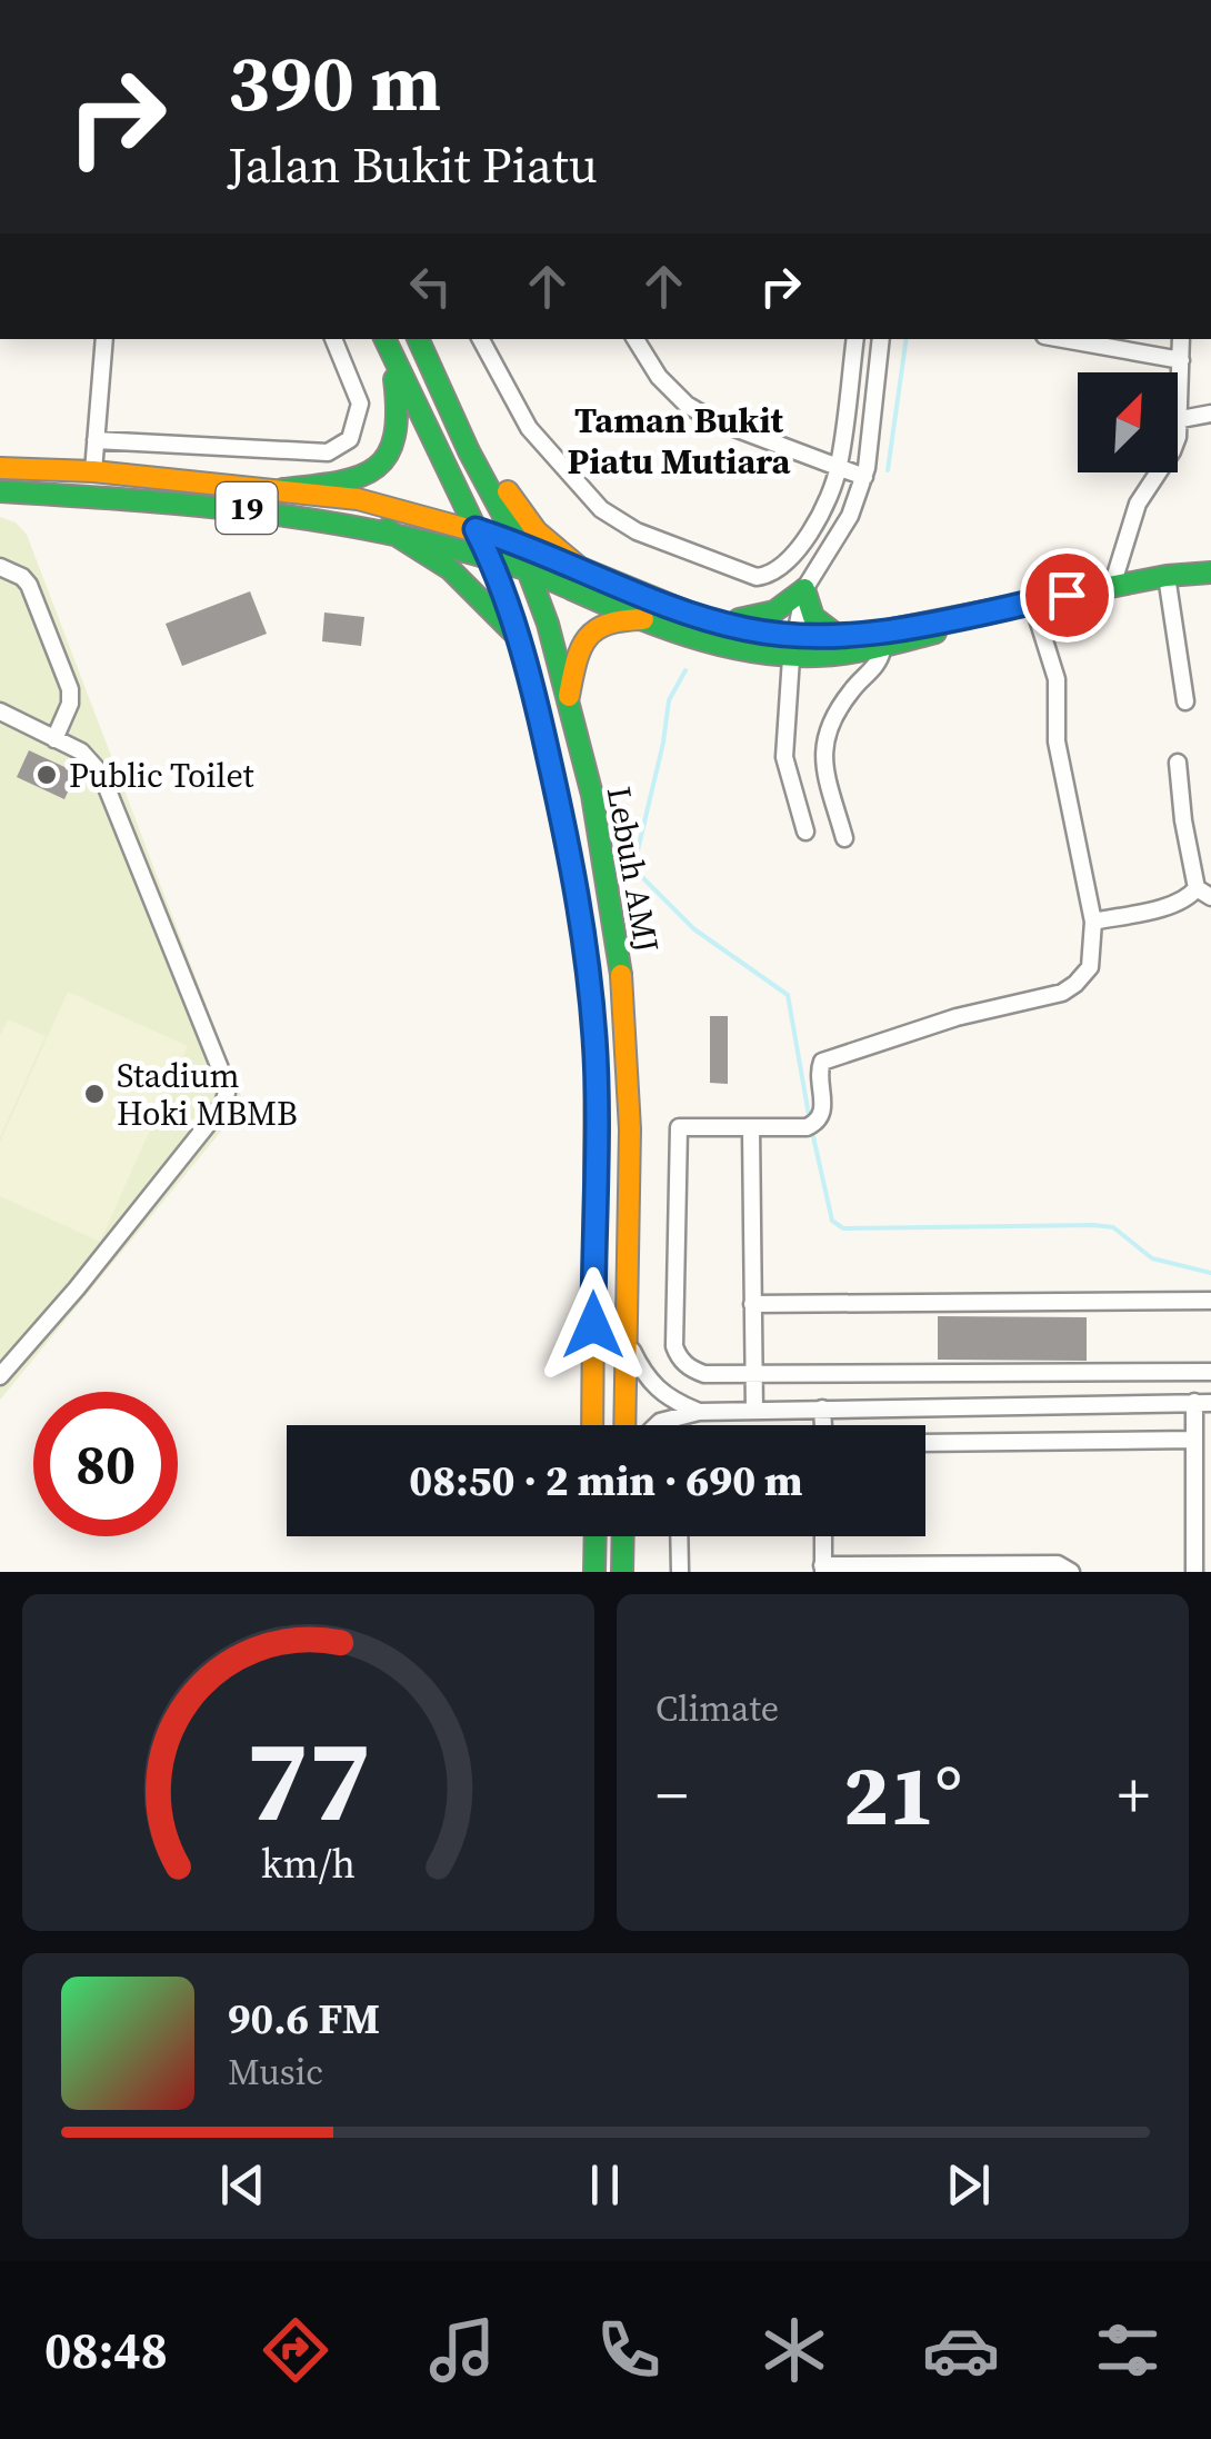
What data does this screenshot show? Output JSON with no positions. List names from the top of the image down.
{
  "streets": {
    "main road": ["19", "Lebuh AMJ"]
  },
  "crossings": [
    ["19", "Lebuh AMJ"]
  ],
  "districts": ["Taman Bukit Piatu Mutiara"],
  "places": ["Public Toilet", "Stadium Hoki MBMB"],
  "north": "top right",
  "page": {
    "turn": ["390 m", "Jalan Bukit Piatu"],
    "limit": "80",
    "trip": "08:50 · 2 min · 690 m",
    "tile": "Climate",
    "heat": ["−", "21°", "+"],
    "song": ["90.6 FM", "Music"],
    "tabs": "08:48",
    "gauge": ["77", "km/h"]
  }
}
